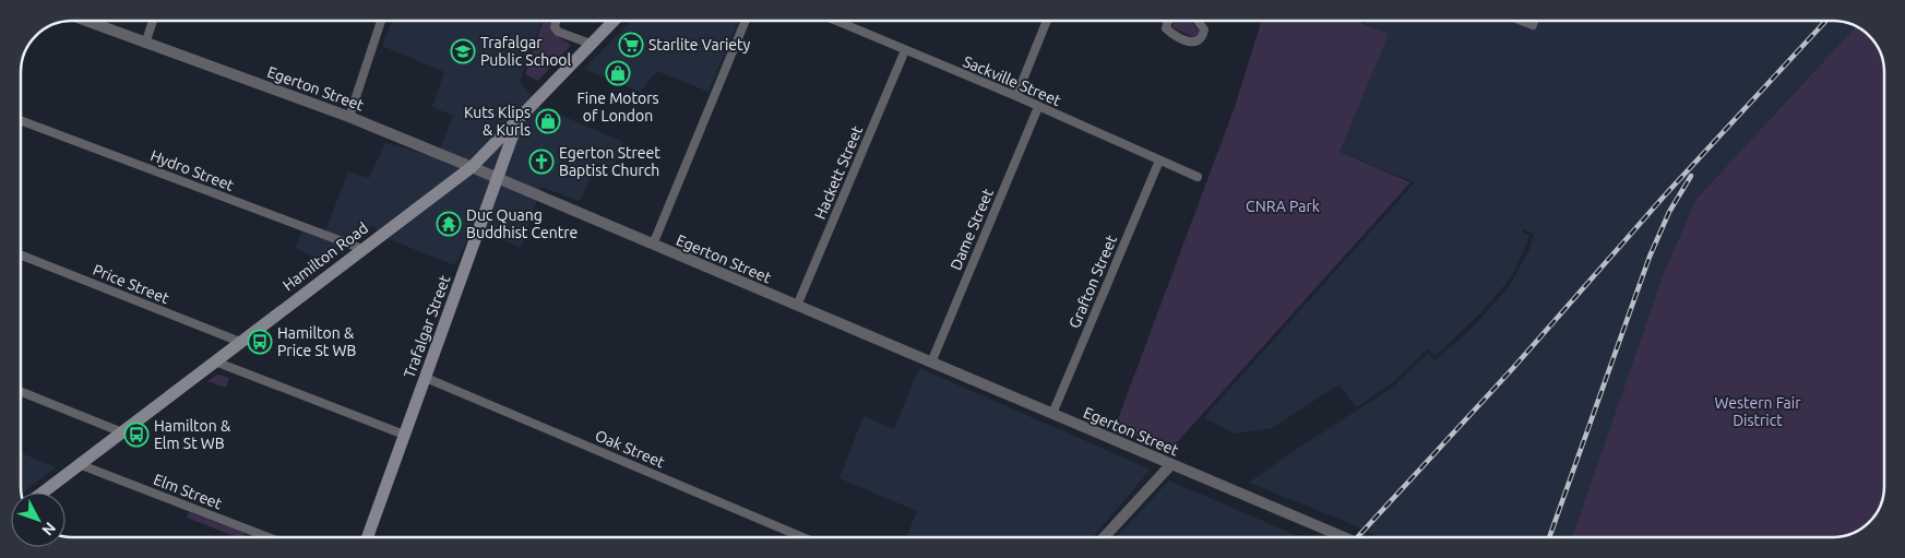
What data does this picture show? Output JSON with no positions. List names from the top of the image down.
{
  "streets": {
    "main road": ["Hamilton Road", "Trafalgar Street"],
    "street": [
      "Sackville Street",
      "Egerton Street",
      "Hydro Street",
      "Hackett Street",
      "Dame Street",
      "Grafton Street",
      "Price Street",
      "Oak Street",
      "Elm Street"
    ]
  },
  "crossings": [
    ["Sackville Street", "Hackett Street"],
    ["Sackville Street", "Dame Street"],
    ["Sackville Street", "Grafton Street"],
    ["Egerton Street", "Hackett Street"],
    ["Egerton Street", "Dame Street"],
    ["Egerton Street", "Hamilton Road"],
    ["Egerton Street", "Grafton Street"],
    ["Egerton Street", "Trafalgar Street"],
    ["Hydro Street", "Hamilton Road"],
    ["Hamilton Road", "Price Street"],
    ["Hamilton Road", "Trafalgar Street"],
    ["Hamilton Road", "Elm Street"],
    ["Trafalgar Street", "Oak Street"]
  ],
  "parks": ["CNRA Park", "Western Fair District"],
  "places": {
    "supermarket": ["Starlite Variety"],
    "school or university": ["Trafalgar Public School"],
    "shop": ["Fine Motors of London", "Kuts Klips & Kurls"],
    "church": ["Egerton Street Baptist Church"],
    "temple": ["Duc Quang Buddhist Centre"],
    "bus stop": ["Hamilton & Price St WB", "Hamilton & Elm St WB"]
  },
  "north": "bottom right"
}
